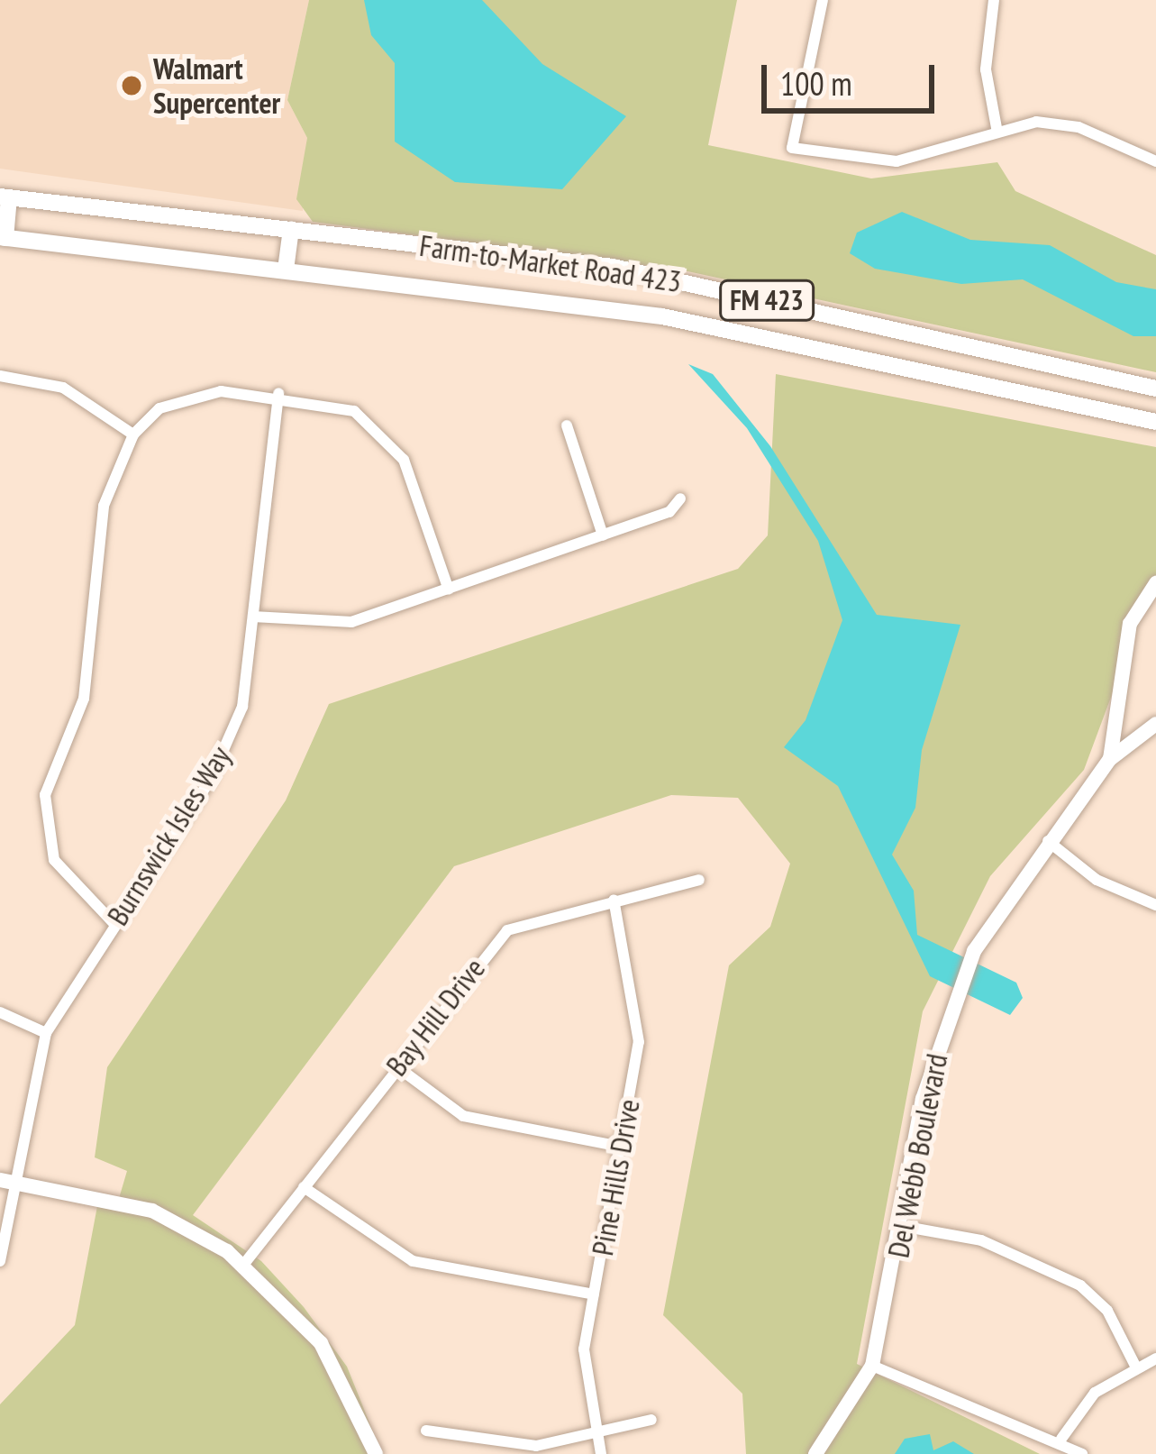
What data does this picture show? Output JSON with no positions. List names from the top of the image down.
{
  "streets": {
    "main road": ["Farm-to-Market Road 423", "FM 423"],
    "street": [
      "Burnswick Isles Way",
      "Bay Hill Drive",
      "Del Webb Boulevard",
      "Pine Hills Drive"
    ]
  },
  "crossings": [
    ["Bay Hill Drive", "Pine Hills Drive"]
  ],
  "places": ["Walmart Supercenter"],
  "scale_bar": "100 m"
}
